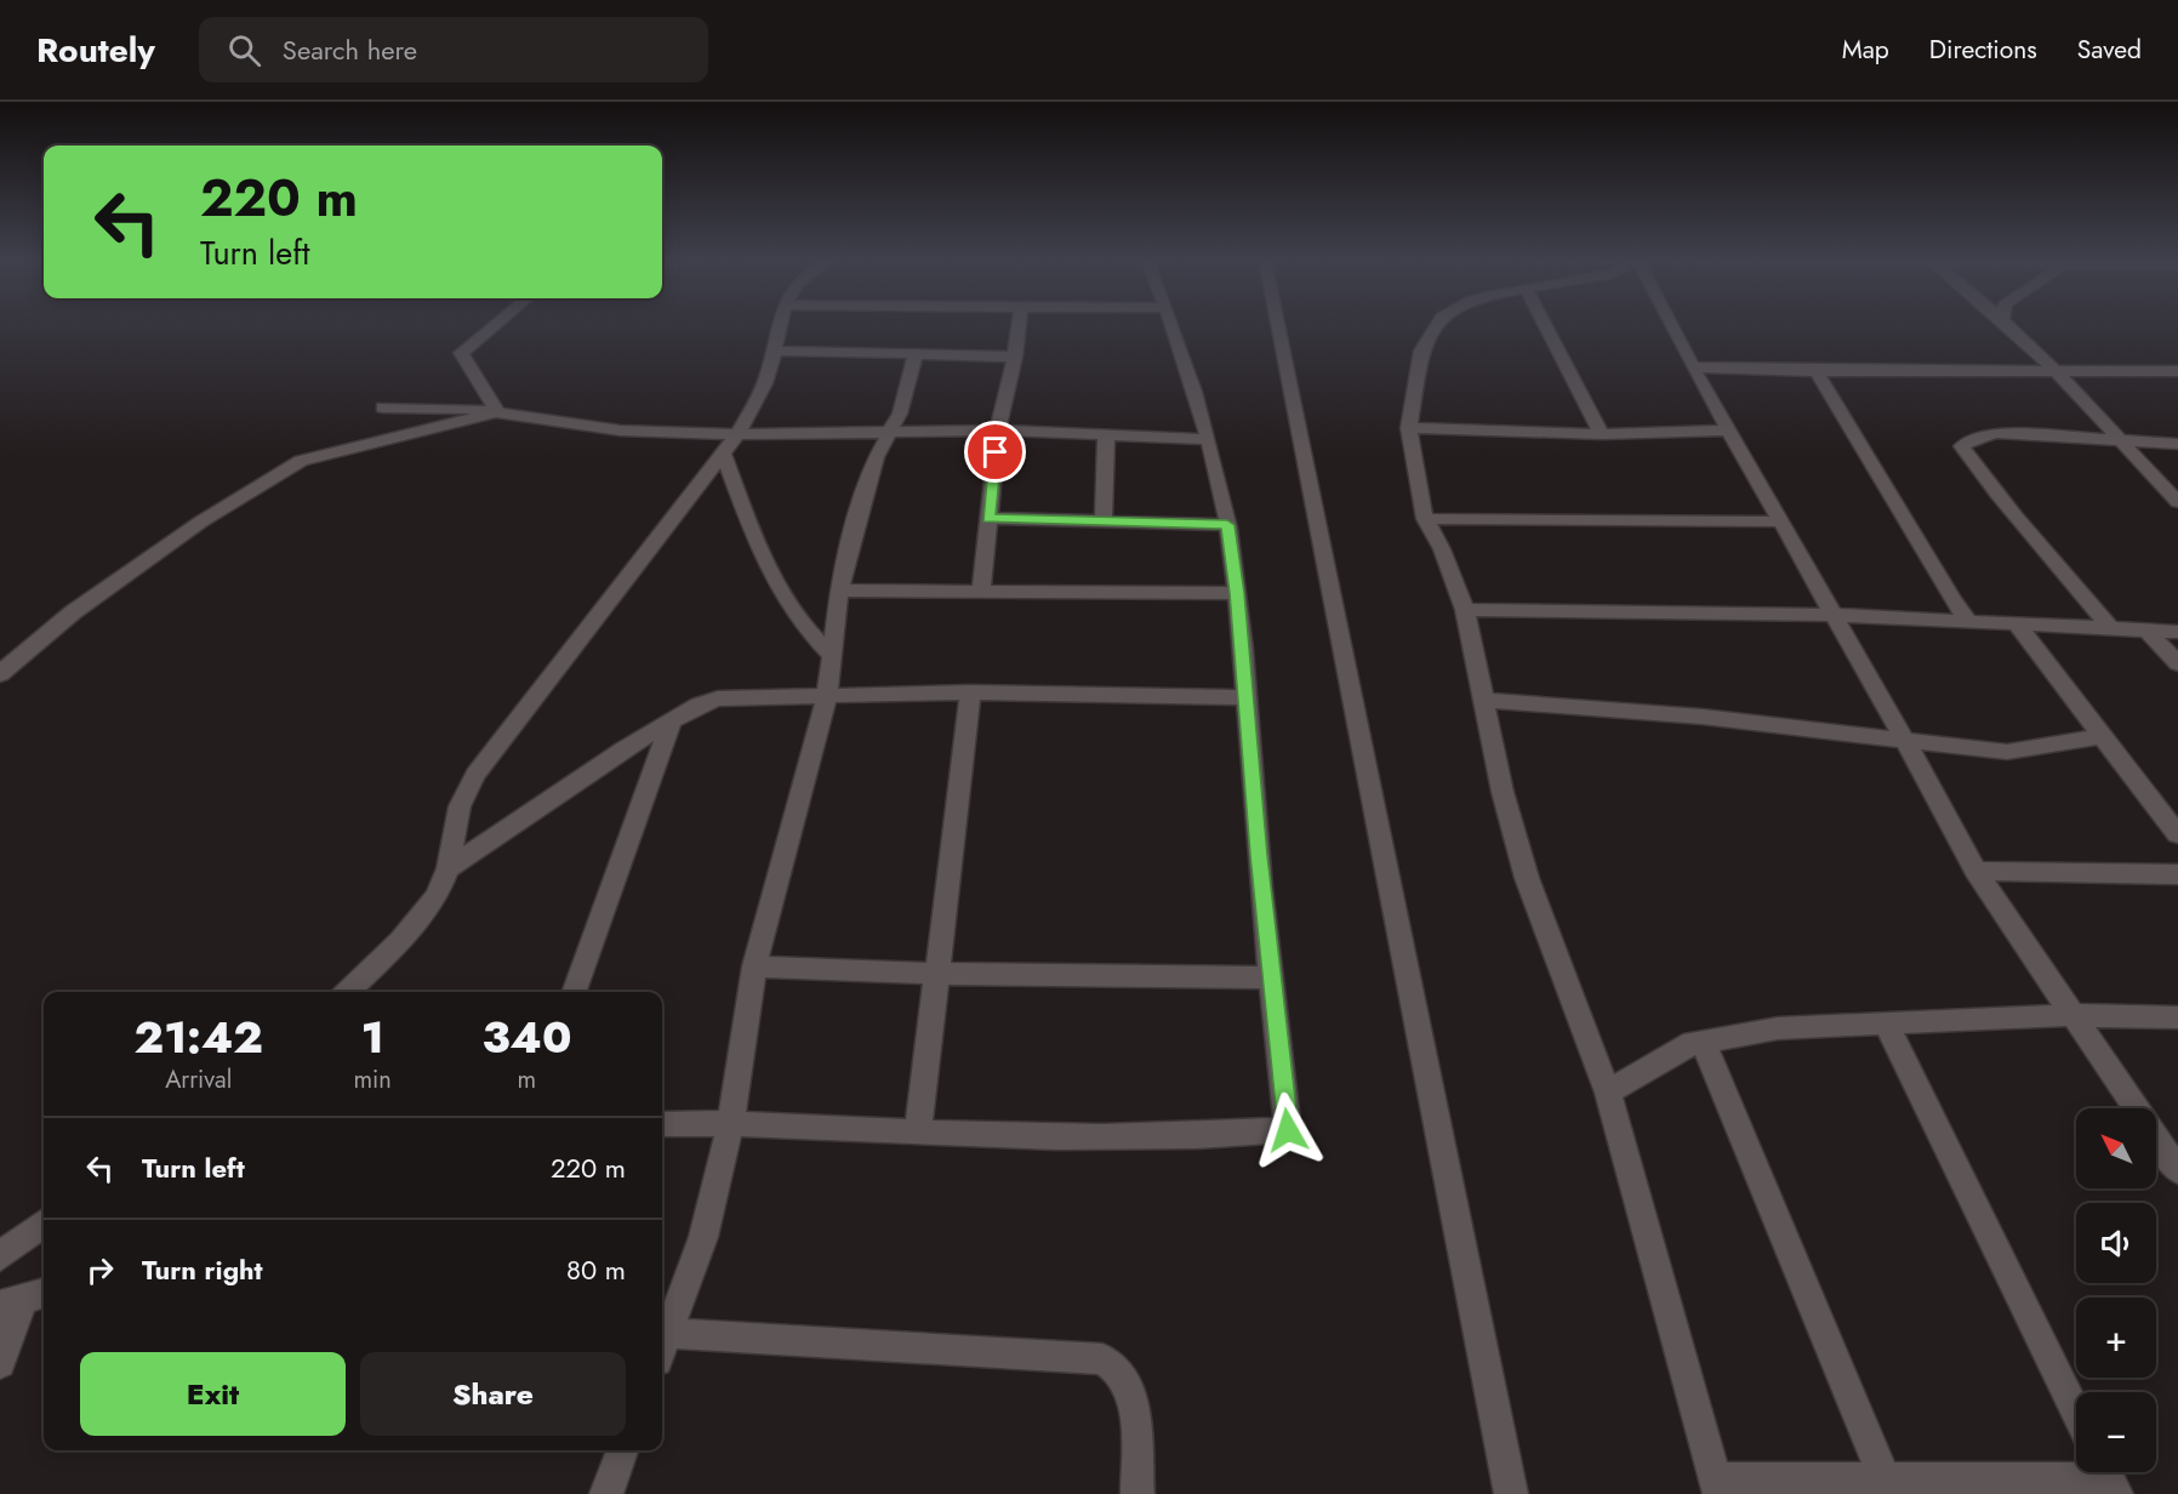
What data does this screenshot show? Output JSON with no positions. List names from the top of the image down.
{
  "north": "top left",
  "page": {
    "header": "Routely",
    "search": "Search here",
    "nav": ["Map", "Directions", "Saved"],
    "turn": ["220 m", "Turn left"],
    "eta": [
      "21:42",
      "Arrival",
      "1",
      "min",
      "340",
      "m"
    ],
    "map_buttons": ["+", "−"],
    "list": [
      {
        "name": "Turn left",
        "value": "220 m"
      },
      {
        "name": "Turn right",
        "value": "80 m"
      }
    ],
    "buttons": ["Exit", "Share"]
  }
}
